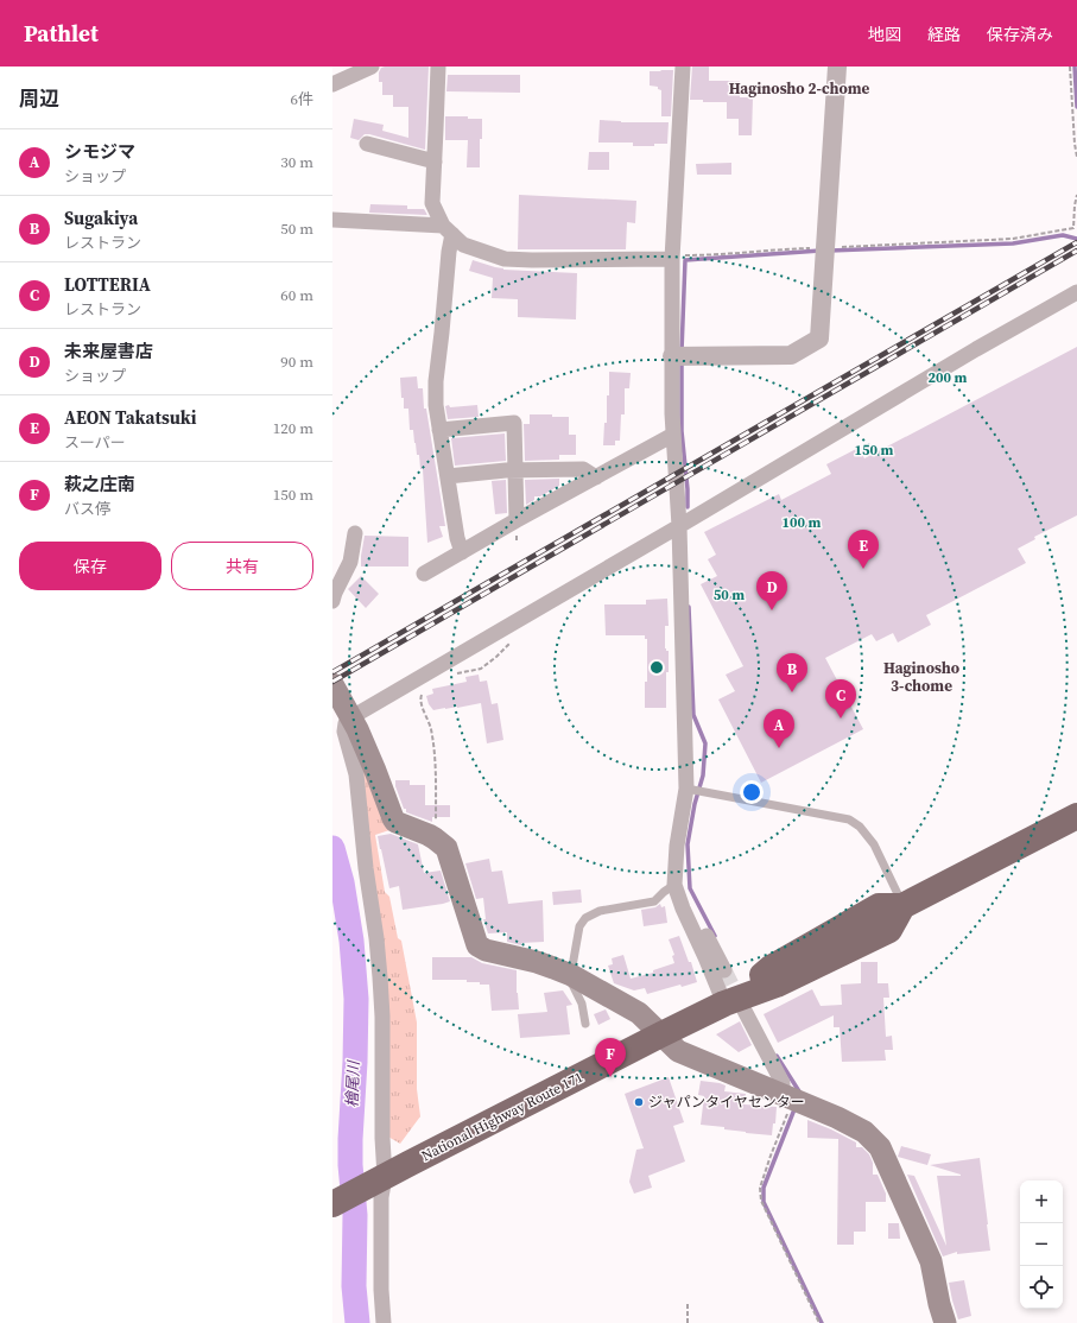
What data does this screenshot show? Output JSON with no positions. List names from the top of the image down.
{
  "streets": {
    "highway": ["National Highway Route 171"]
  },
  "districts": ["Haginosho 2-chome", "Haginosho 3-chome"],
  "water": ["檜尾川"],
  "places": ["ジャパンタイヤセンター"],
  "page": {
    "header": "Pathlet",
    "nav": ["地図", "経路", "保存済み"],
    "heading": ["周辺", "6件"],
    "list": [
      {
        "mark": "A",
        "name": "シモジマ",
        "note": "ショップ",
        "value": "30 m"
      },
      {
        "mark": "B",
        "name": "Sugakiya",
        "note": "レストラン",
        "value": "50 m"
      },
      {
        "mark": "C",
        "name": "LOTTERIA",
        "note": "レストラン",
        "value": "60 m"
      },
      {
        "mark": "D",
        "name": "未来屋書店",
        "note": "ショップ",
        "value": "90 m"
      },
      {
        "mark": "E",
        "name": "AEON Takatsuki",
        "note": "スーパー",
        "value": "120 m"
      },
      {
        "mark": "F",
        "name": "萩之庄南",
        "note": "バス停",
        "value": "150 m"
      }
    ],
    "buttons": ["保存", "共有"],
    "pins": [
      "E",
      "D",
      "B",
      "C",
      "A",
      "F"
    ],
    "map_buttons": ["+", "−"]
  },
  "rings": [
    "200 m",
    "150 m",
    "100 m",
    "50 m"
  ]
}
